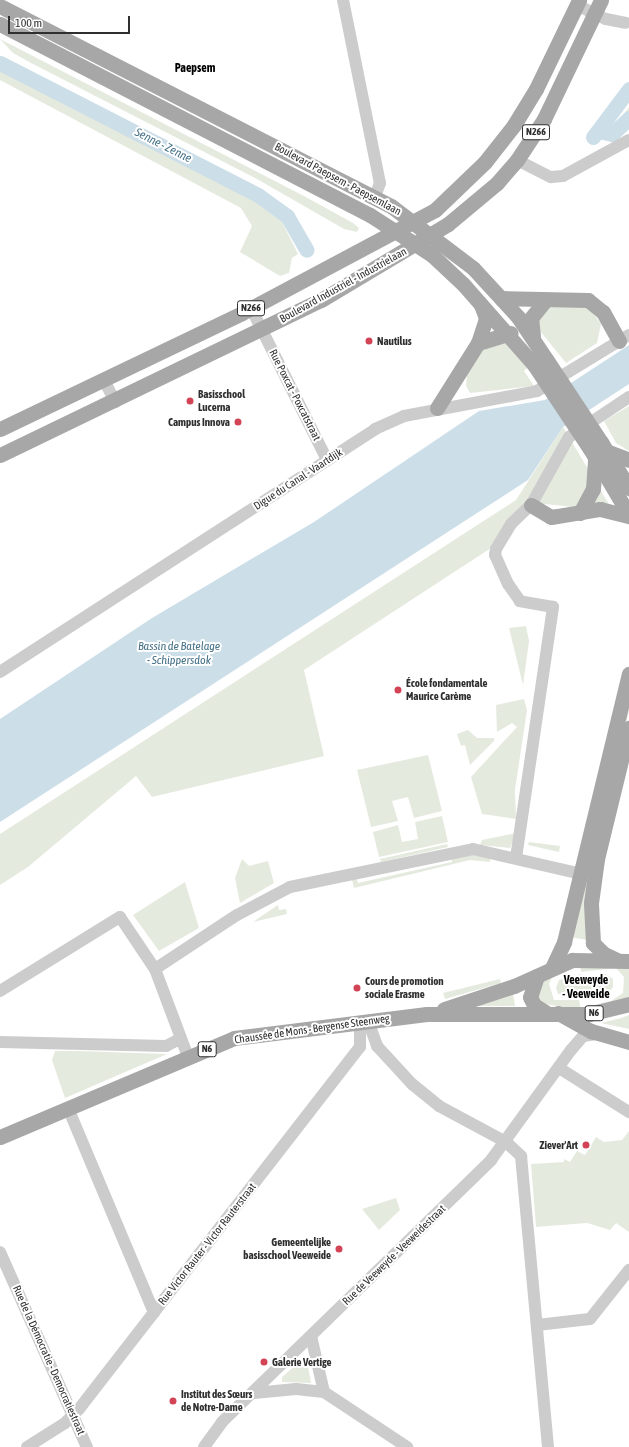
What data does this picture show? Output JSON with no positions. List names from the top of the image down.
{
  "streets": {
    "main road": [
      "N266",
      "Boulevard Paepsem - Paepsemlaan",
      "Boulevard Industriel - Industrielaan",
      "N6",
      "Chaussée de Mons - Bergense Steenweg"
    ],
    "street": [
      "Rue Poxcat - Poxcatstraat",
      "Digue du Canal - Vaartdijk",
      "Rue Victor Rauter - Victor Rauterstraat",
      "Rue de Veeweyde - Veeweidestraat",
      "Rue de la Démocratie - Democratiestraat"
    ]
  },
  "crossings": [
    ["Boulevard Paepsem - Paepsemlaan", "Boulevard Industriel - Industrielaan"],
    ["Boulevard Industriel - Industrielaan", "Rue Poxcat - Poxcatstraat"],
    ["Rue Poxcat - Poxcatstraat", "Digue du Canal - Vaartdijk"],
    ["Chaussée de Mons - Bergense Steenweg", "Rue Victor Rauter - Victor Rauterstraat"],
    ["Rue Victor Rauter - Victor Rauterstraat", "Rue de la Démocratie - Democratiestraat"]
  ],
  "districts": ["Paepsem", "Veeweyde - Veeweide"],
  "water": ["Senne - Zenne", "Bassin de Batelage - Schippersdok"],
  "places": [
    "Nautilus",
    "Basisschool Lucerna",
    "Campus Innova",
    "École fondamentale Maurice Carème",
    "Cours de promotion sociale Erasme",
    "Ziever'Art",
    "Gemeentelijke basisschool Veeweide",
    "Galerie Vertige",
    "Institut des Sœurs de Notre-Dame"
  ],
  "scale_bar": "100 m"
}
